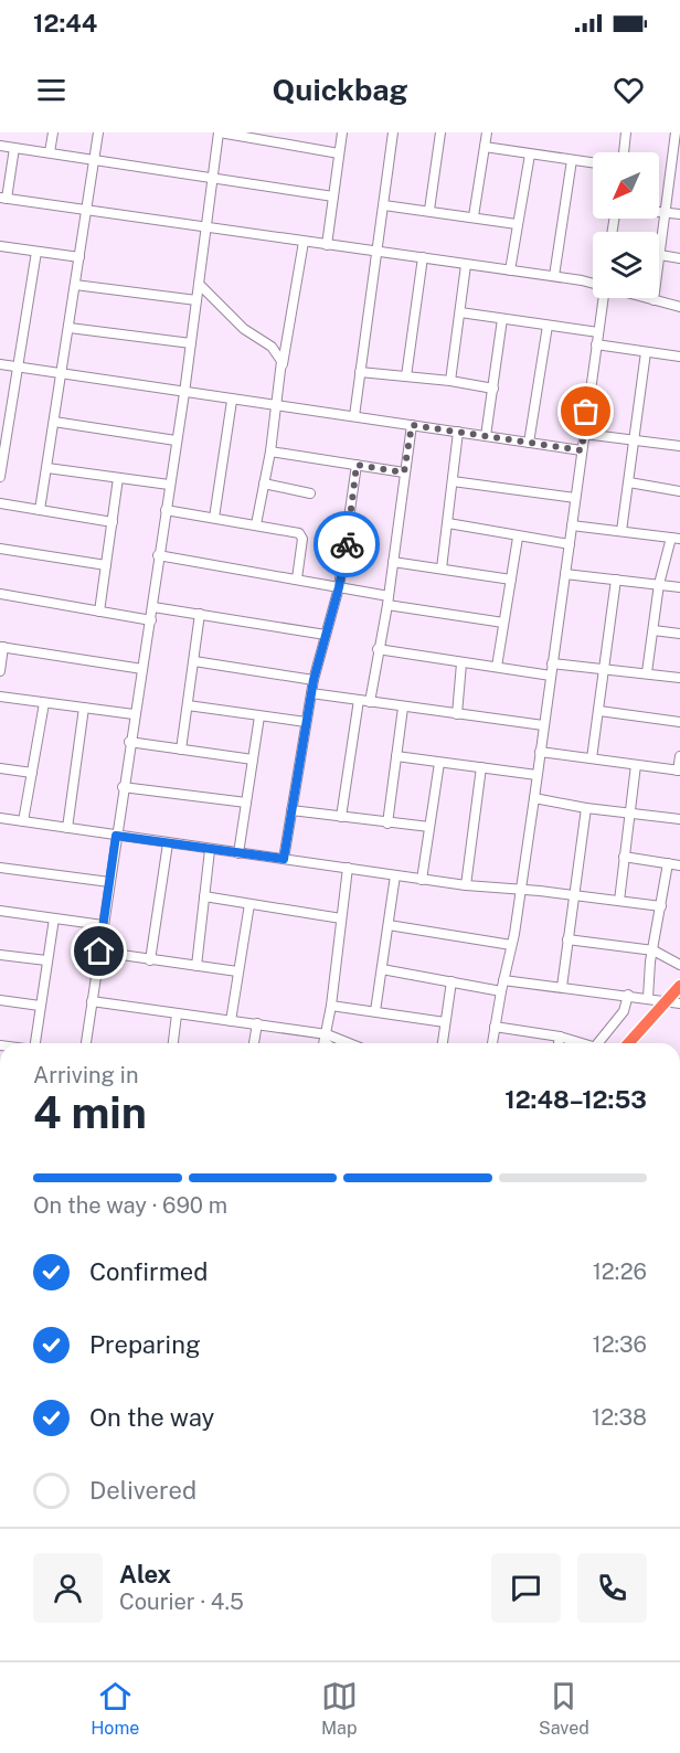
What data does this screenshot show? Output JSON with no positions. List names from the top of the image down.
{
  "north": "bottom left",
  "page": {
    "status": "12:44",
    "header": "Quickbag",
    "heading": ["4 min", "Arriving in", "12:48–12:53"],
    "panel": ["Alex", "Courier · 4.5"],
    "bar": "On the way · 690 m",
    "list": [
      ["Confirmed", "12:26"],
      ["Preparing", "12:36"],
      ["On the way", "12:38"],
      "Delivered"
    ],
    "tabs": ["Home", "Map", "Saved"]
  }
}
